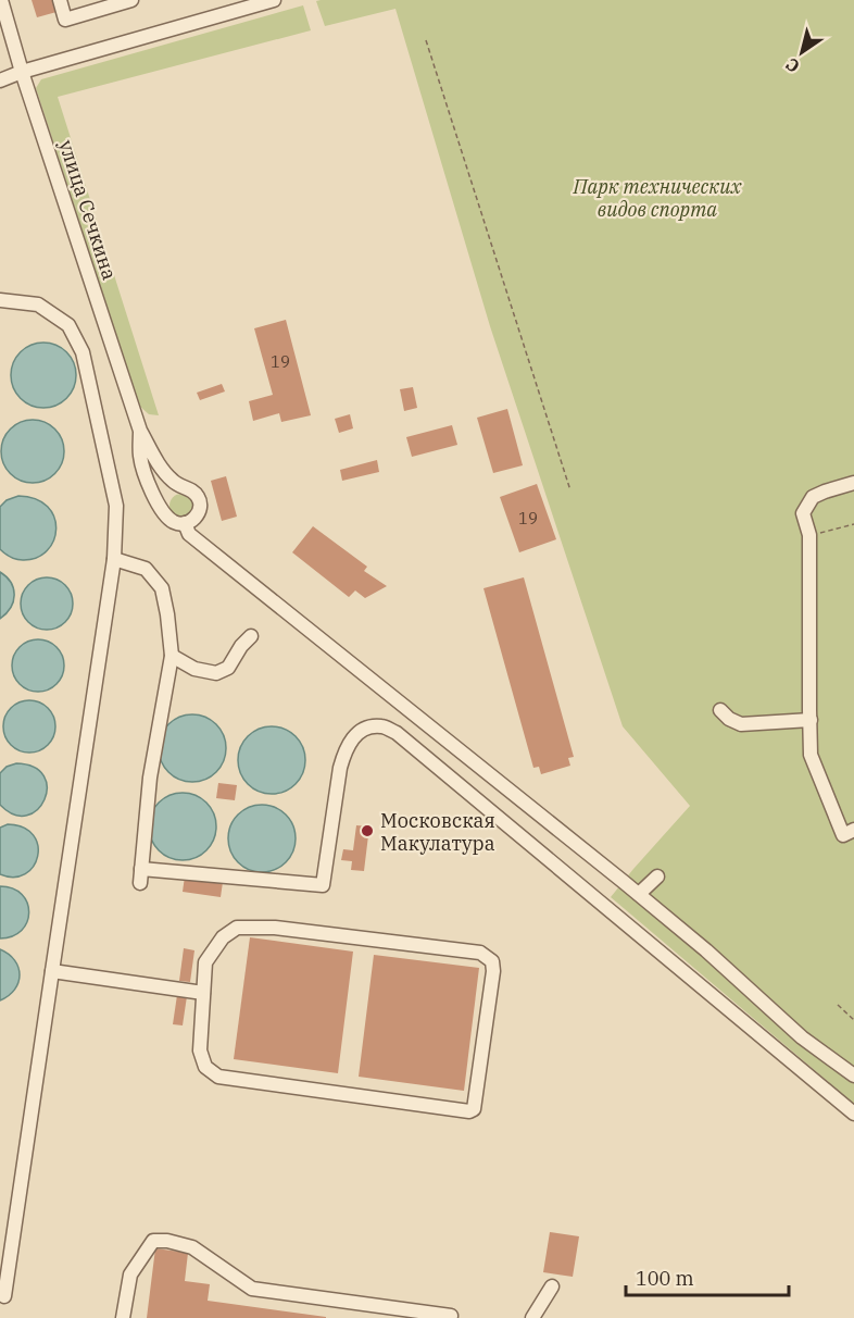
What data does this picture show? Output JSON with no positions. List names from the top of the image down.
{
  "streets": {
    "street": ["улица Сечкина"]
  },
  "parks": ["Парк технических видов спорта"],
  "places": ["Московская Макулатура"],
  "house_numbers": ["19", "19"],
  "scale_bar": "100 m",
  "north": "bottom left"
}
